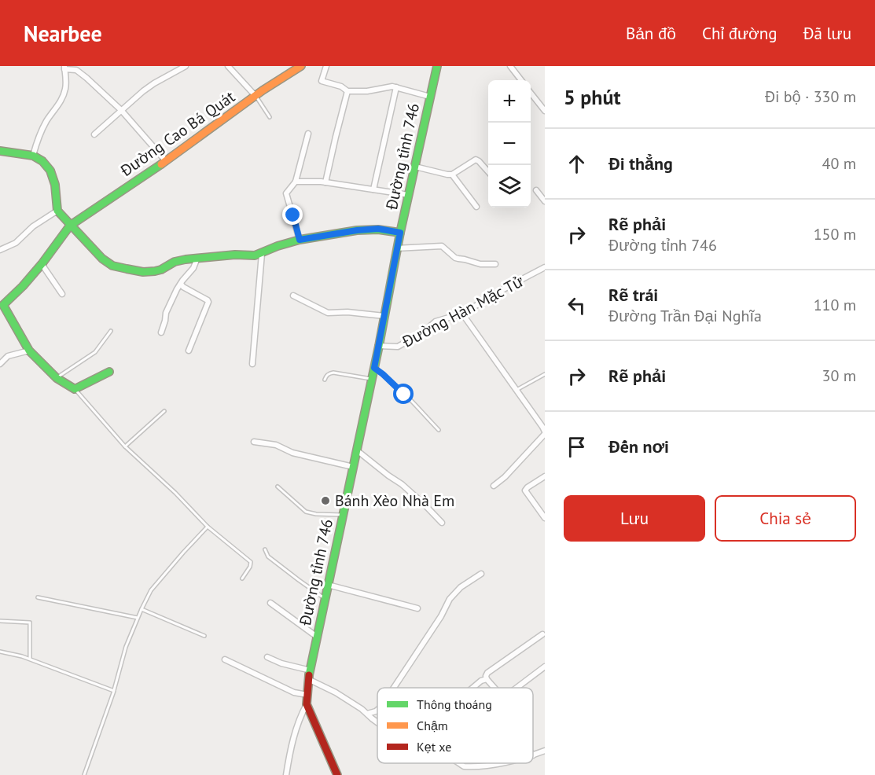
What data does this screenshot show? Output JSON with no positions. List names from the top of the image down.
{
  "streets": {
    "street": ["Đường Cao Bá Quát", "Đường tỉnh 746", "Đường Hàn Mặc Tử"]
  },
  "crossings": [
    ["Đường tỉnh 746", "Đường Hàn Mặc Tử"]
  ],
  "places": ["Bánh Xèo Nhà Em"],
  "legend": ["Thông thoáng", "Chậm", "Kẹt xe"],
  "page": {
    "header": "Nearbee",
    "nav": ["Bản đồ", "Chỉ đường", "Đã lưu"],
    "heading": ["5 phút", "Đi bộ · 330 m"],
    "map_buttons": ["+", "−"],
    "list": [
      ["Đi thẳng", "40 m"],
      ["Rẽ phải", "Đường tỉnh 746", "150 m"],
      ["Rẽ trái", "Đường Trần Đại Nghĩa", "110 m"],
      ["Rẽ phải", "30 m"],
      "Đến nơi"
    ],
    "buttons": ["Lưu", "Chia sẻ"]
  }
}
